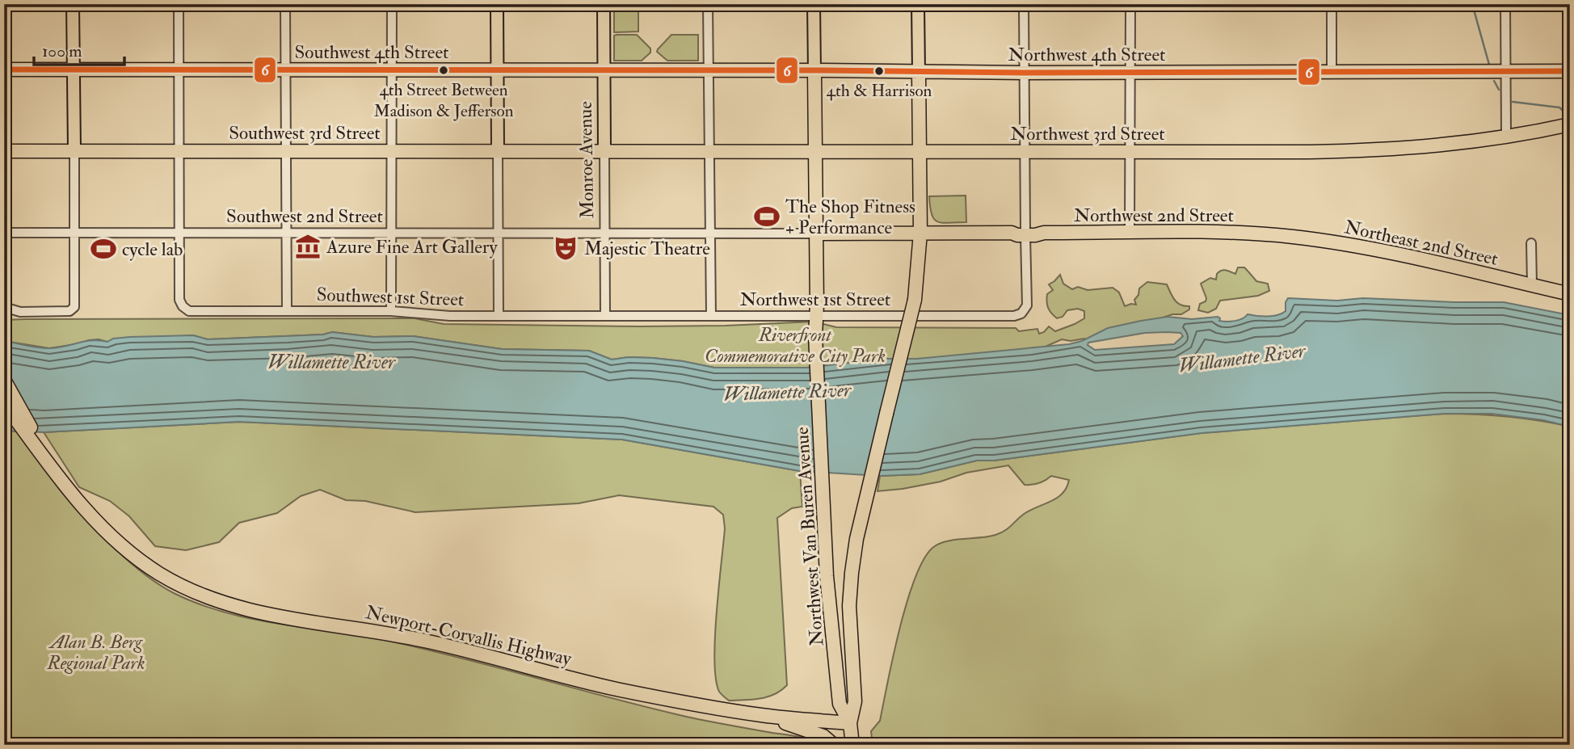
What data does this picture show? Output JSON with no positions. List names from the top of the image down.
{
  "streets": {
    "highway": [
      "Southwest 4th Street",
      "Northwest 4th Street",
      "Southwest 3rd Street",
      "Northwest 3rd Street",
      "Northwest 2nd Street",
      "Northeast 2nd Street",
      "Northwest Van Buren Avenue",
      "Newport-Corvallis Highway"
    ],
    "main road": ["Monroe Avenue"],
    "street": ["Southwest 2nd Street", "Southwest 1st Street", "Northwest 1st Street"]
  },
  "crossings": [
    ["Southwest 4th Street", "Northwest 4th Street"],
    ["Southwest 4th Street", "Monroe Avenue"],
    ["Northwest 4th Street", "Monroe Avenue"],
    ["Northwest 4th Street", "Northwest Van Buren Avenue"],
    ["Southwest 3rd Street", "Northwest 3rd Street"],
    ["Southwest 3rd Street", "Monroe Avenue"],
    ["Northwest 3rd Street", "Monroe Avenue"],
    ["Northwest 3rd Street", "Northwest Van Buren Avenue"],
    ["Monroe Avenue", "Northwest 2nd Street"],
    ["Monroe Avenue", "Southwest 2nd Street"],
    ["Monroe Avenue", "Southwest 1st Street"],
    ["Monroe Avenue", "Northwest 1st Street"],
    ["Northwest 2nd Street", "Southwest 2nd Street"],
    ["Northwest 2nd Street", "Northeast 2nd Street"],
    ["Northwest 2nd Street", "Northwest 1st Street"],
    ["Northwest 2nd Street", "Northwest Van Buren Avenue"],
    ["Southwest 2nd Street", "Southwest 1st Street"],
    ["Southwest 1st Street", "Northwest 1st Street"],
    ["Northwest 1st Street", "Northwest Van Buren Avenue"],
    ["Northwest Van Buren Avenue", "Newport-Corvallis Highway"]
  ],
  "water": ["Willamette River"],
  "parks": ["Riverfront Commemorative City Park", "Alan B. Berg Regional Park"],
  "places": {
    "other": ["4th Street Between Madison & Jefferson", "4th & Harrison"],
    "sports": ["The Shop Fitness + Performance", "cycle lab"],
    "museum": ["Azure Fine Art Gallery"],
    "theatre": ["Majestic Theatre"]
  },
  "lines": ["transit line 6"],
  "scale_bar": "100 m"
}
